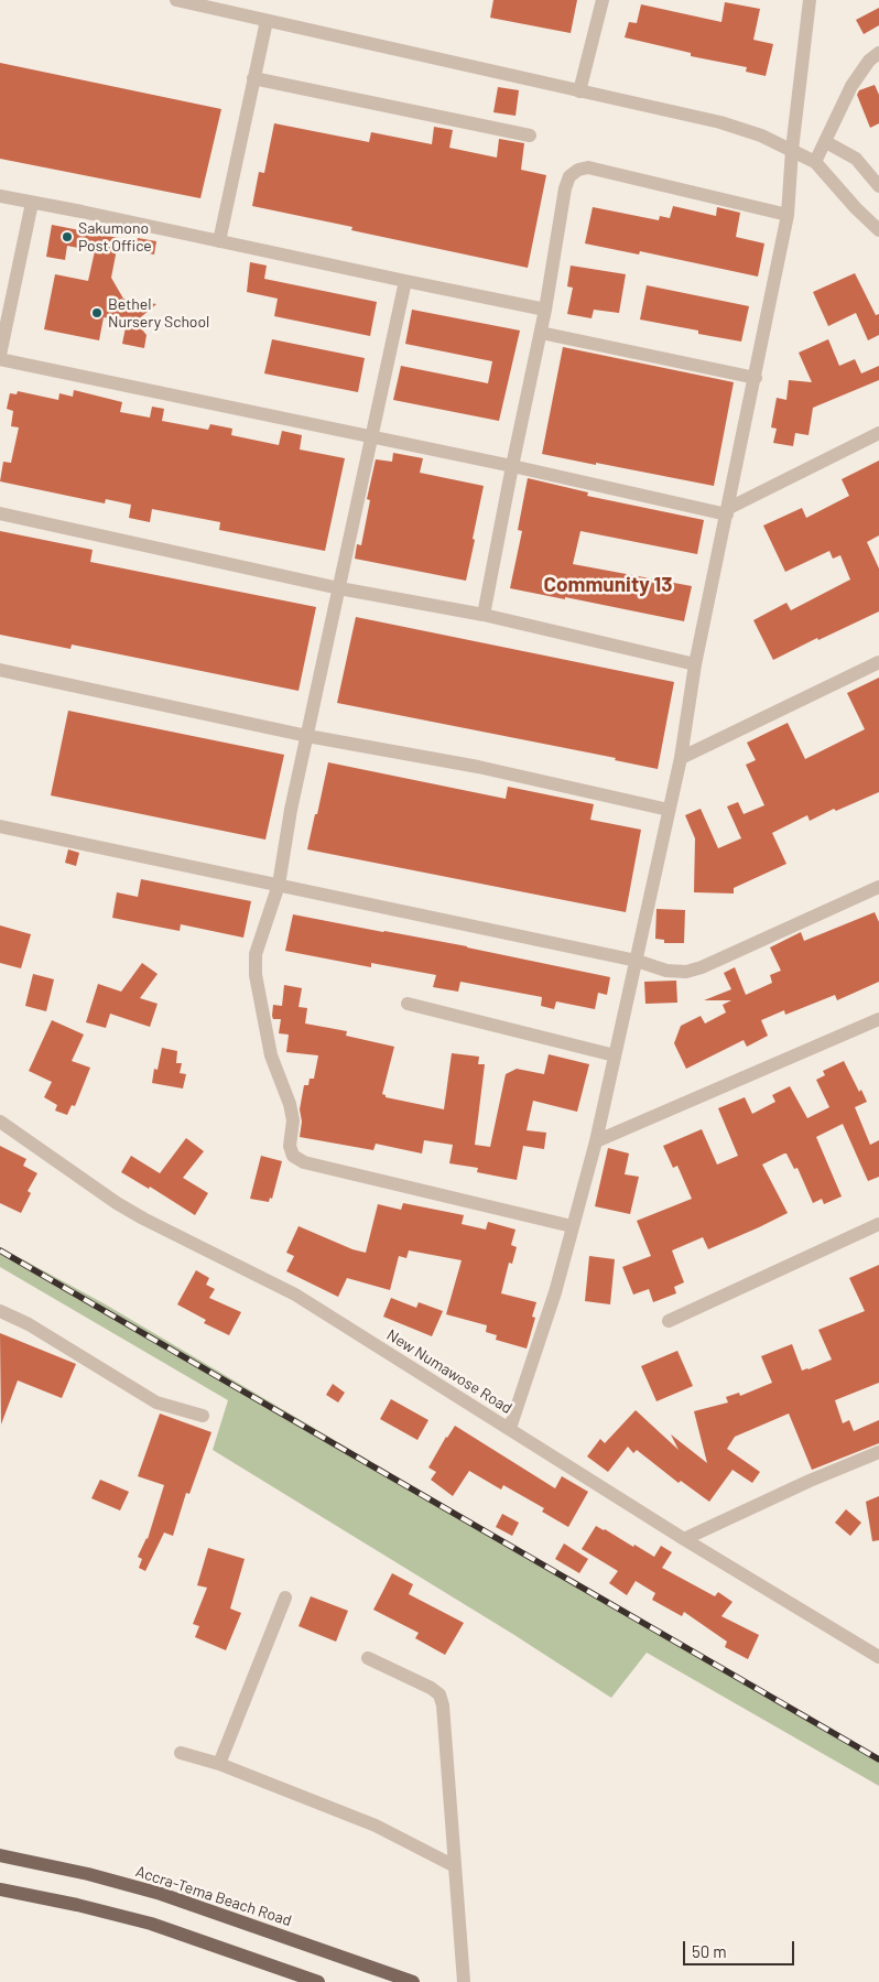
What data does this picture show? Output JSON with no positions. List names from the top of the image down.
{
  "streets": {
    "main road": ["Accra-Tema Beach Road"],
    "street": ["New Numawose Road"]
  },
  "districts": ["Community 13"],
  "places": ["Sakumono Post Office", "Bethel Nursery School"],
  "scale_bar": "50 m"
}
